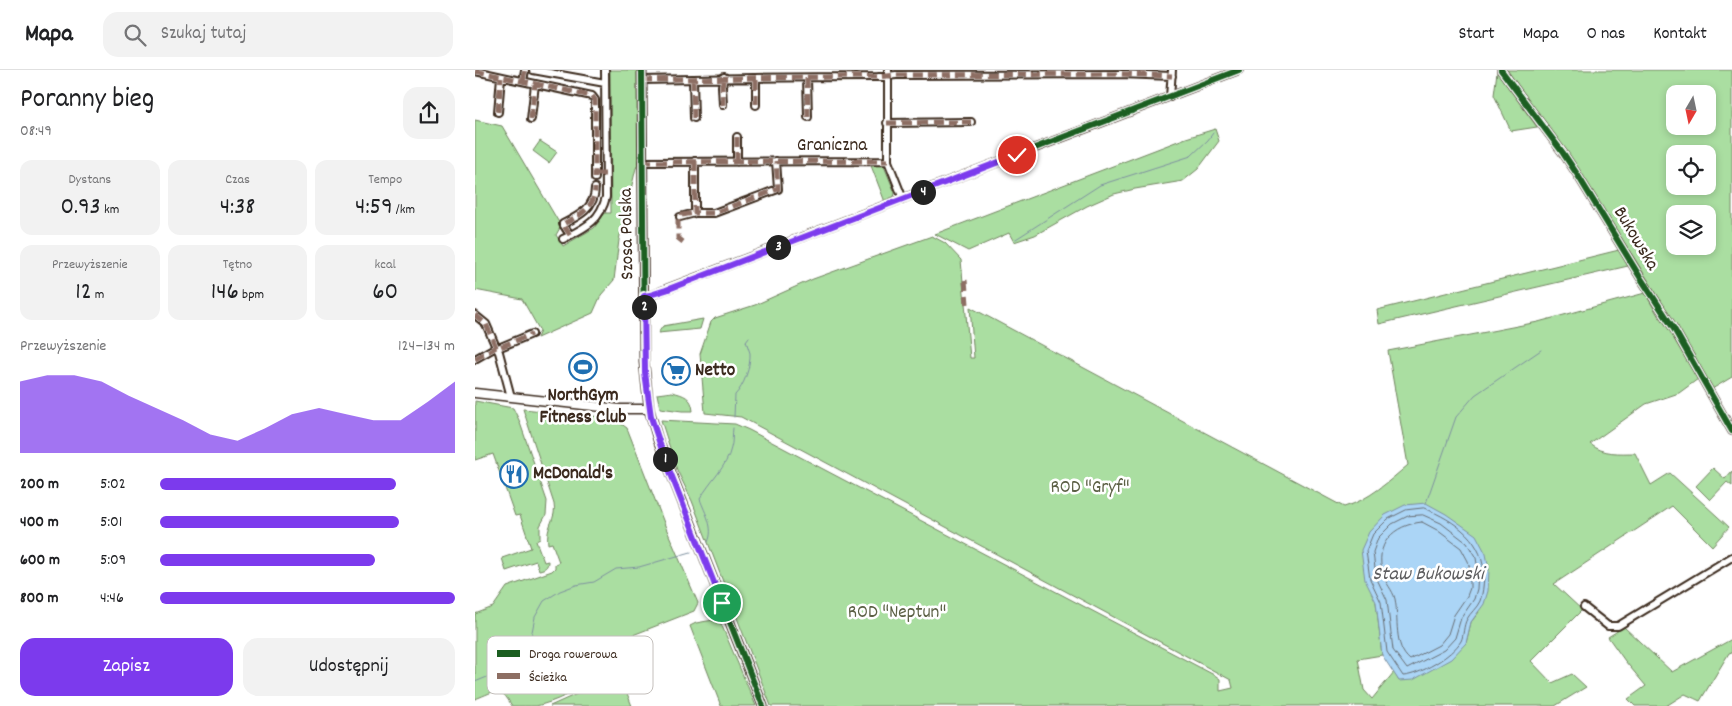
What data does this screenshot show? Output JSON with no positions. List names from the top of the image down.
{
  "streets": {
    "street": ["Graniczna", "Szosa Polska", "Bukowska"]
  },
  "crossings": [
    ["Graniczna", "Szosa Polska"]
  ],
  "water": ["Staw Bukowski"],
  "parks": ["ROD \"Gryf\"", "ROD \"Neptun\""],
  "places": {
    "sports": ["NorthGym Fitness Club"],
    "supermarket": ["Netto"],
    "restaurant": ["McDonald's"]
  },
  "legend": ["Droga rowerowa", "Ścieżka"],
  "north": "bottom",
  "page": {
    "header": "Mapa",
    "search": "Szukaj tutaj",
    "nav": [
      "Start",
      "Mapa",
      "O nas",
      "Kontakt"
    ],
    "heading": ["Poranny bieg", "08:49"],
    "stats": [
      ["Dystans", "0.93 km"],
      ["Czas", "4:38"],
      ["Tempo", "4:59 /km"],
      ["Przewyższenie", "12 m"],
      ["Tętno", "146 bpm"],
      ["kcal", "60"]
    ],
    "pins": [
      "4",
      "3",
      "2",
      "1"
    ],
    "chart": ["Przewyższenie", "124–134 m"],
    "list": [
      {
        "name": "200 m",
        "note": "5:02"
      },
      {
        "name": "400 m",
        "note": "5:01"
      },
      {
        "name": "600 m",
        "note": "5:09"
      },
      {
        "name": "800 m",
        "note": "4:46"
      }
    ],
    "buttons": ["Zapisz", "Udostępnij"]
  }
}
